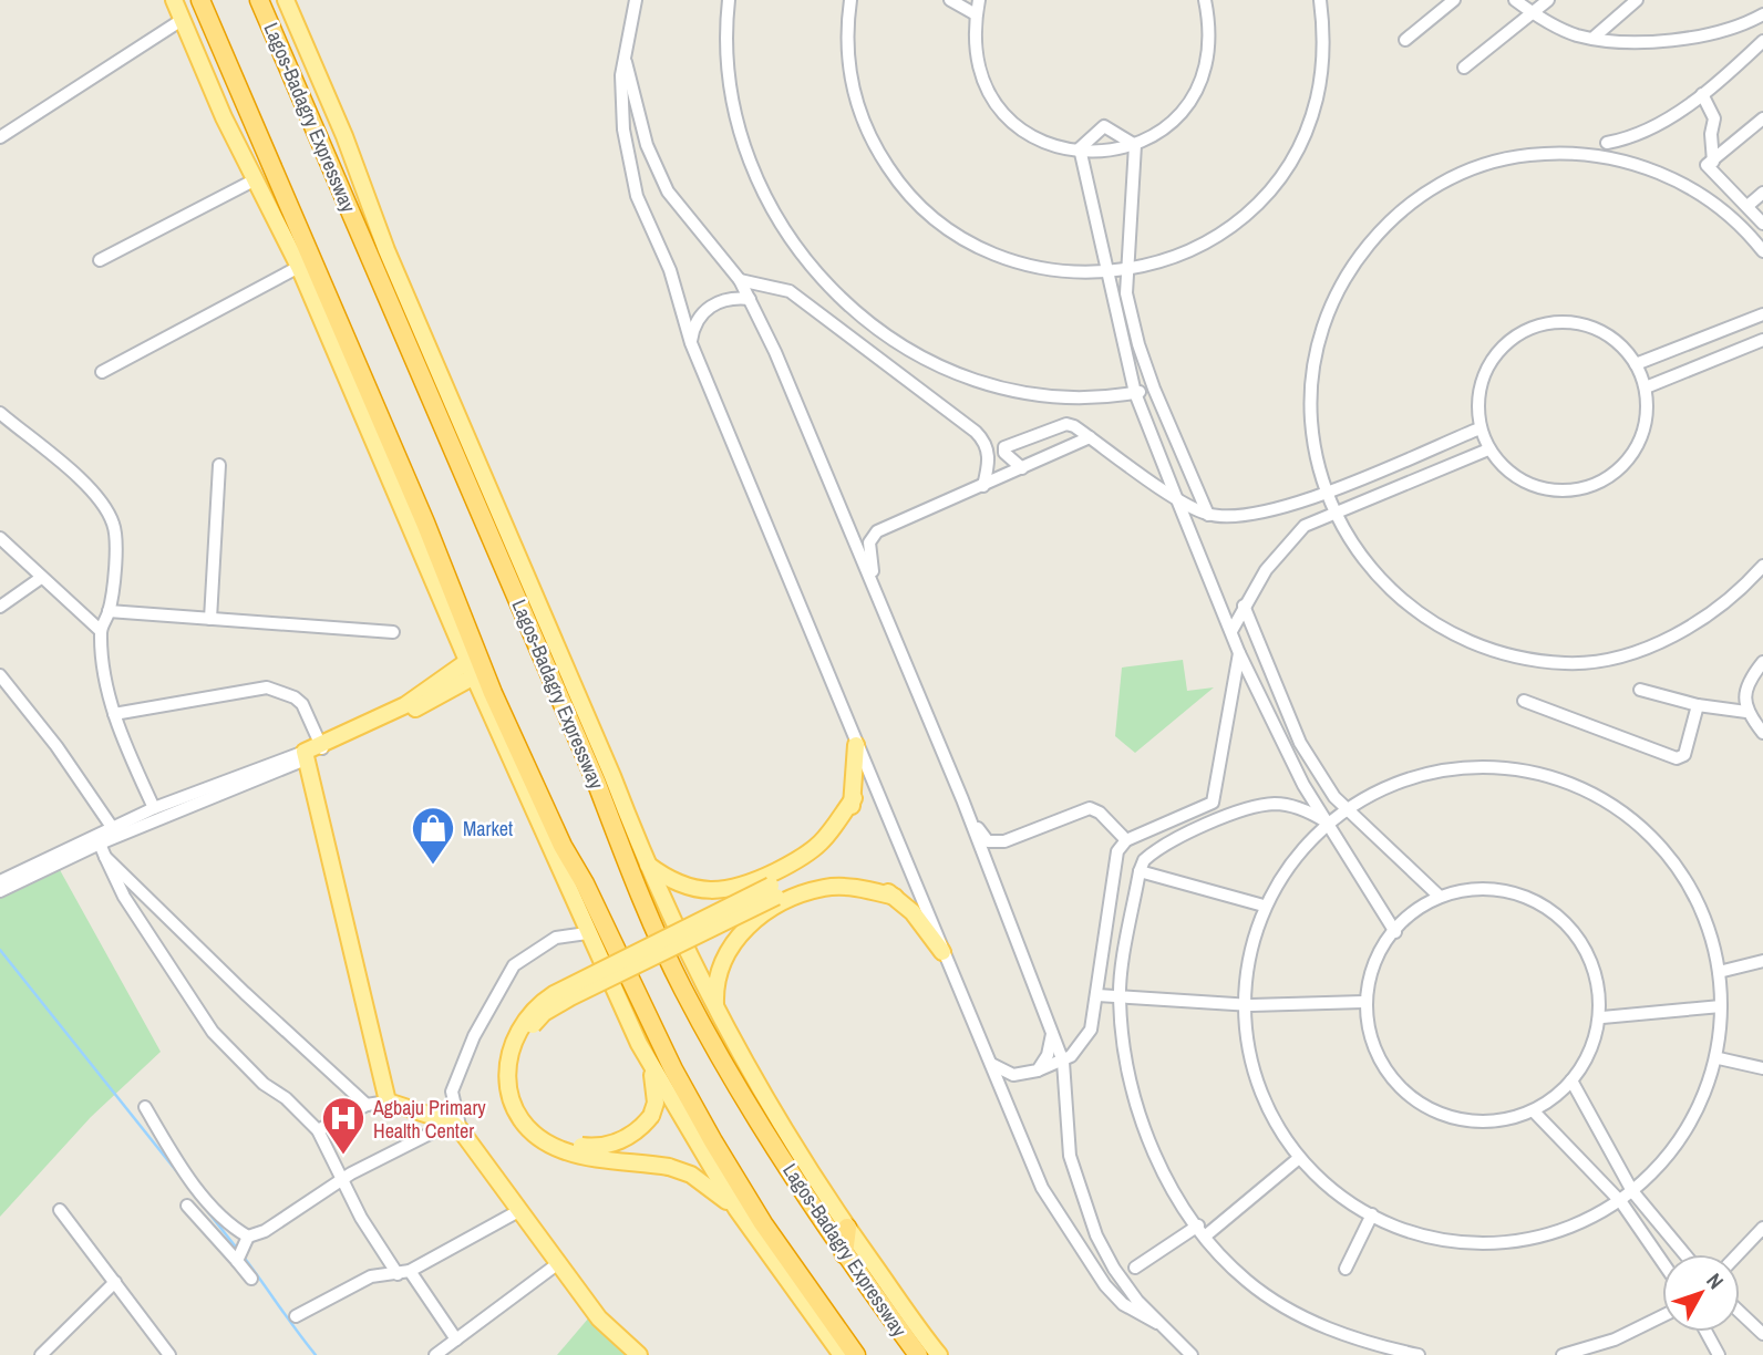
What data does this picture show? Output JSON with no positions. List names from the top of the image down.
{
  "streets": {
    "highway": ["Lagos-Badagry Expressway"]
  },
  "places": {
    "shop": ["Market"],
    "hospital": ["Agbaju Primary Health Center"]
  },
  "north": "top right"
}
